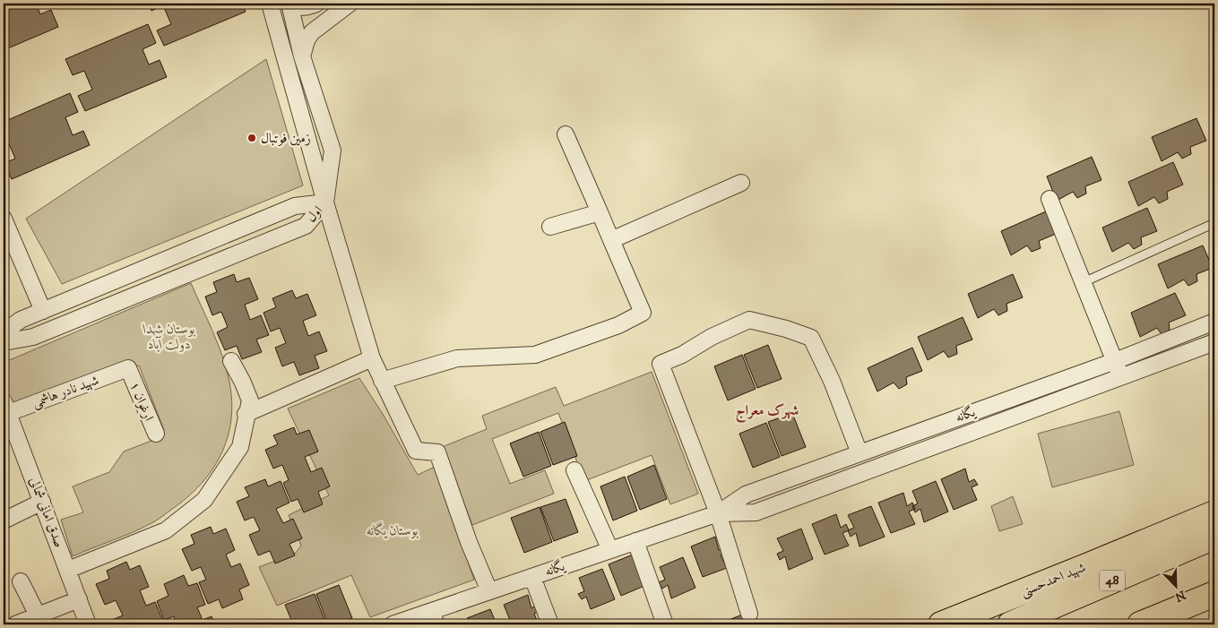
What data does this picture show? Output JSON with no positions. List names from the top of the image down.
{
  "streets": {
    "highway": ["شهید احمدحسنی", "48"],
    "street": [
      "اول",
      "شهید نادر هاشمی",
      "ارغوان ۱",
      "یگانه",
      "صدق امانی شمالی"
    ]
  },
  "crossings": [
    ["شهید نادر هاشمی", "ارغوان ۱"],
    ["شهید نادر هاشمی", "صدق امانی شمالی"]
  ],
  "districts": ["شهرک معراج"],
  "parks": ["بوستان شهدا دولت آباد", "بوستان یگانه"],
  "places": ["زمین فوتبال"],
  "north": "bottom right"
}
